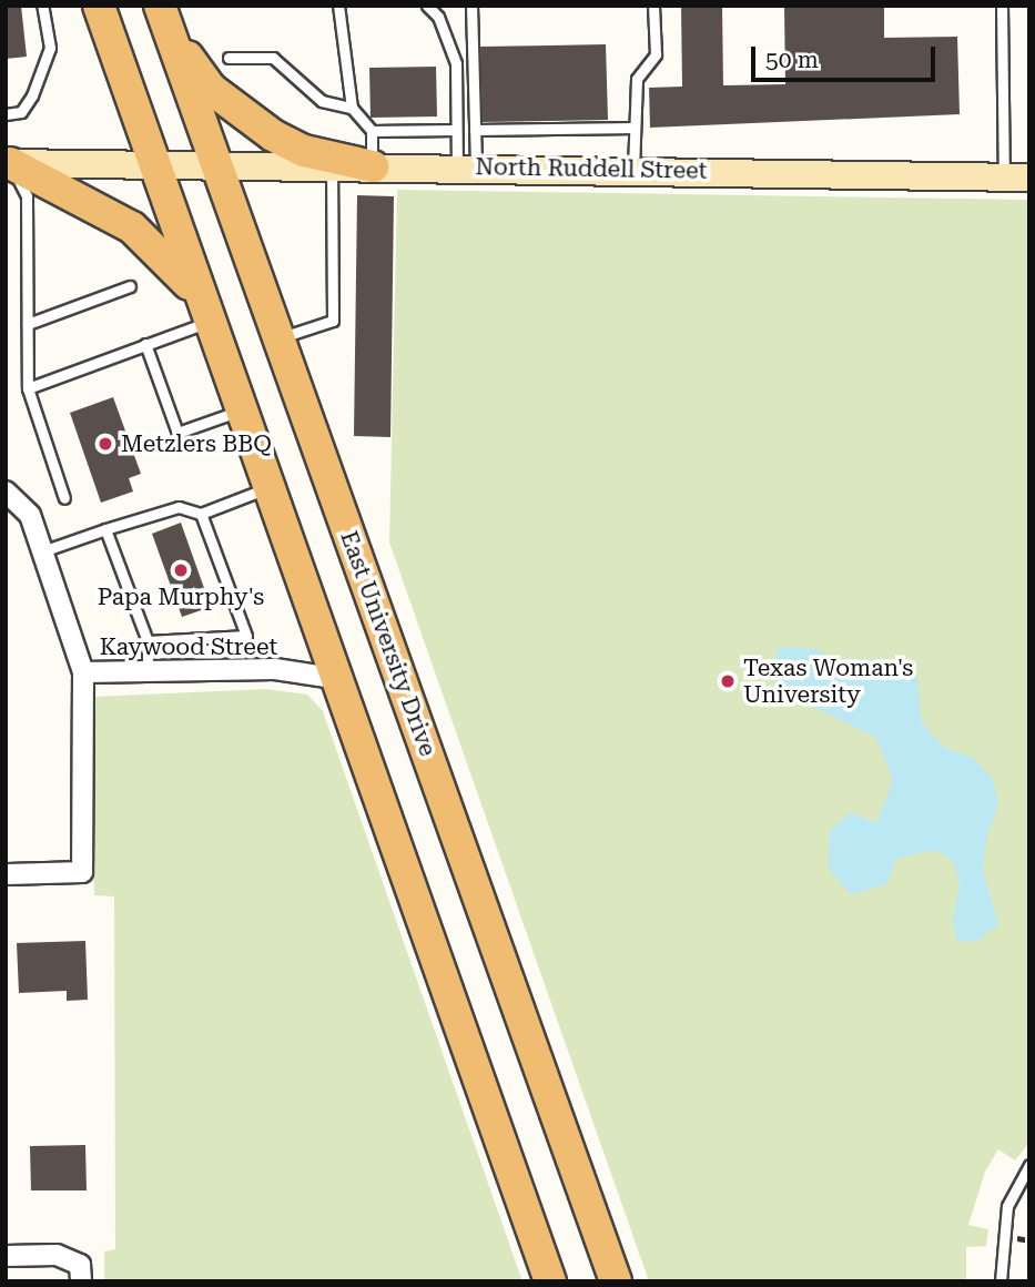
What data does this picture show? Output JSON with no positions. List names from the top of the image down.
{
  "streets": {
    "main road": ["East University Drive"],
    "street": ["North Ruddell Street", "Kaywood Street"]
  },
  "crossings": [
    ["North Ruddell Street", "East University Drive"]
  ],
  "places": ["Metzlers BBQ", "Papa Murphy's", "Texas Woman's University"],
  "scale_bar": "50 m"
}
